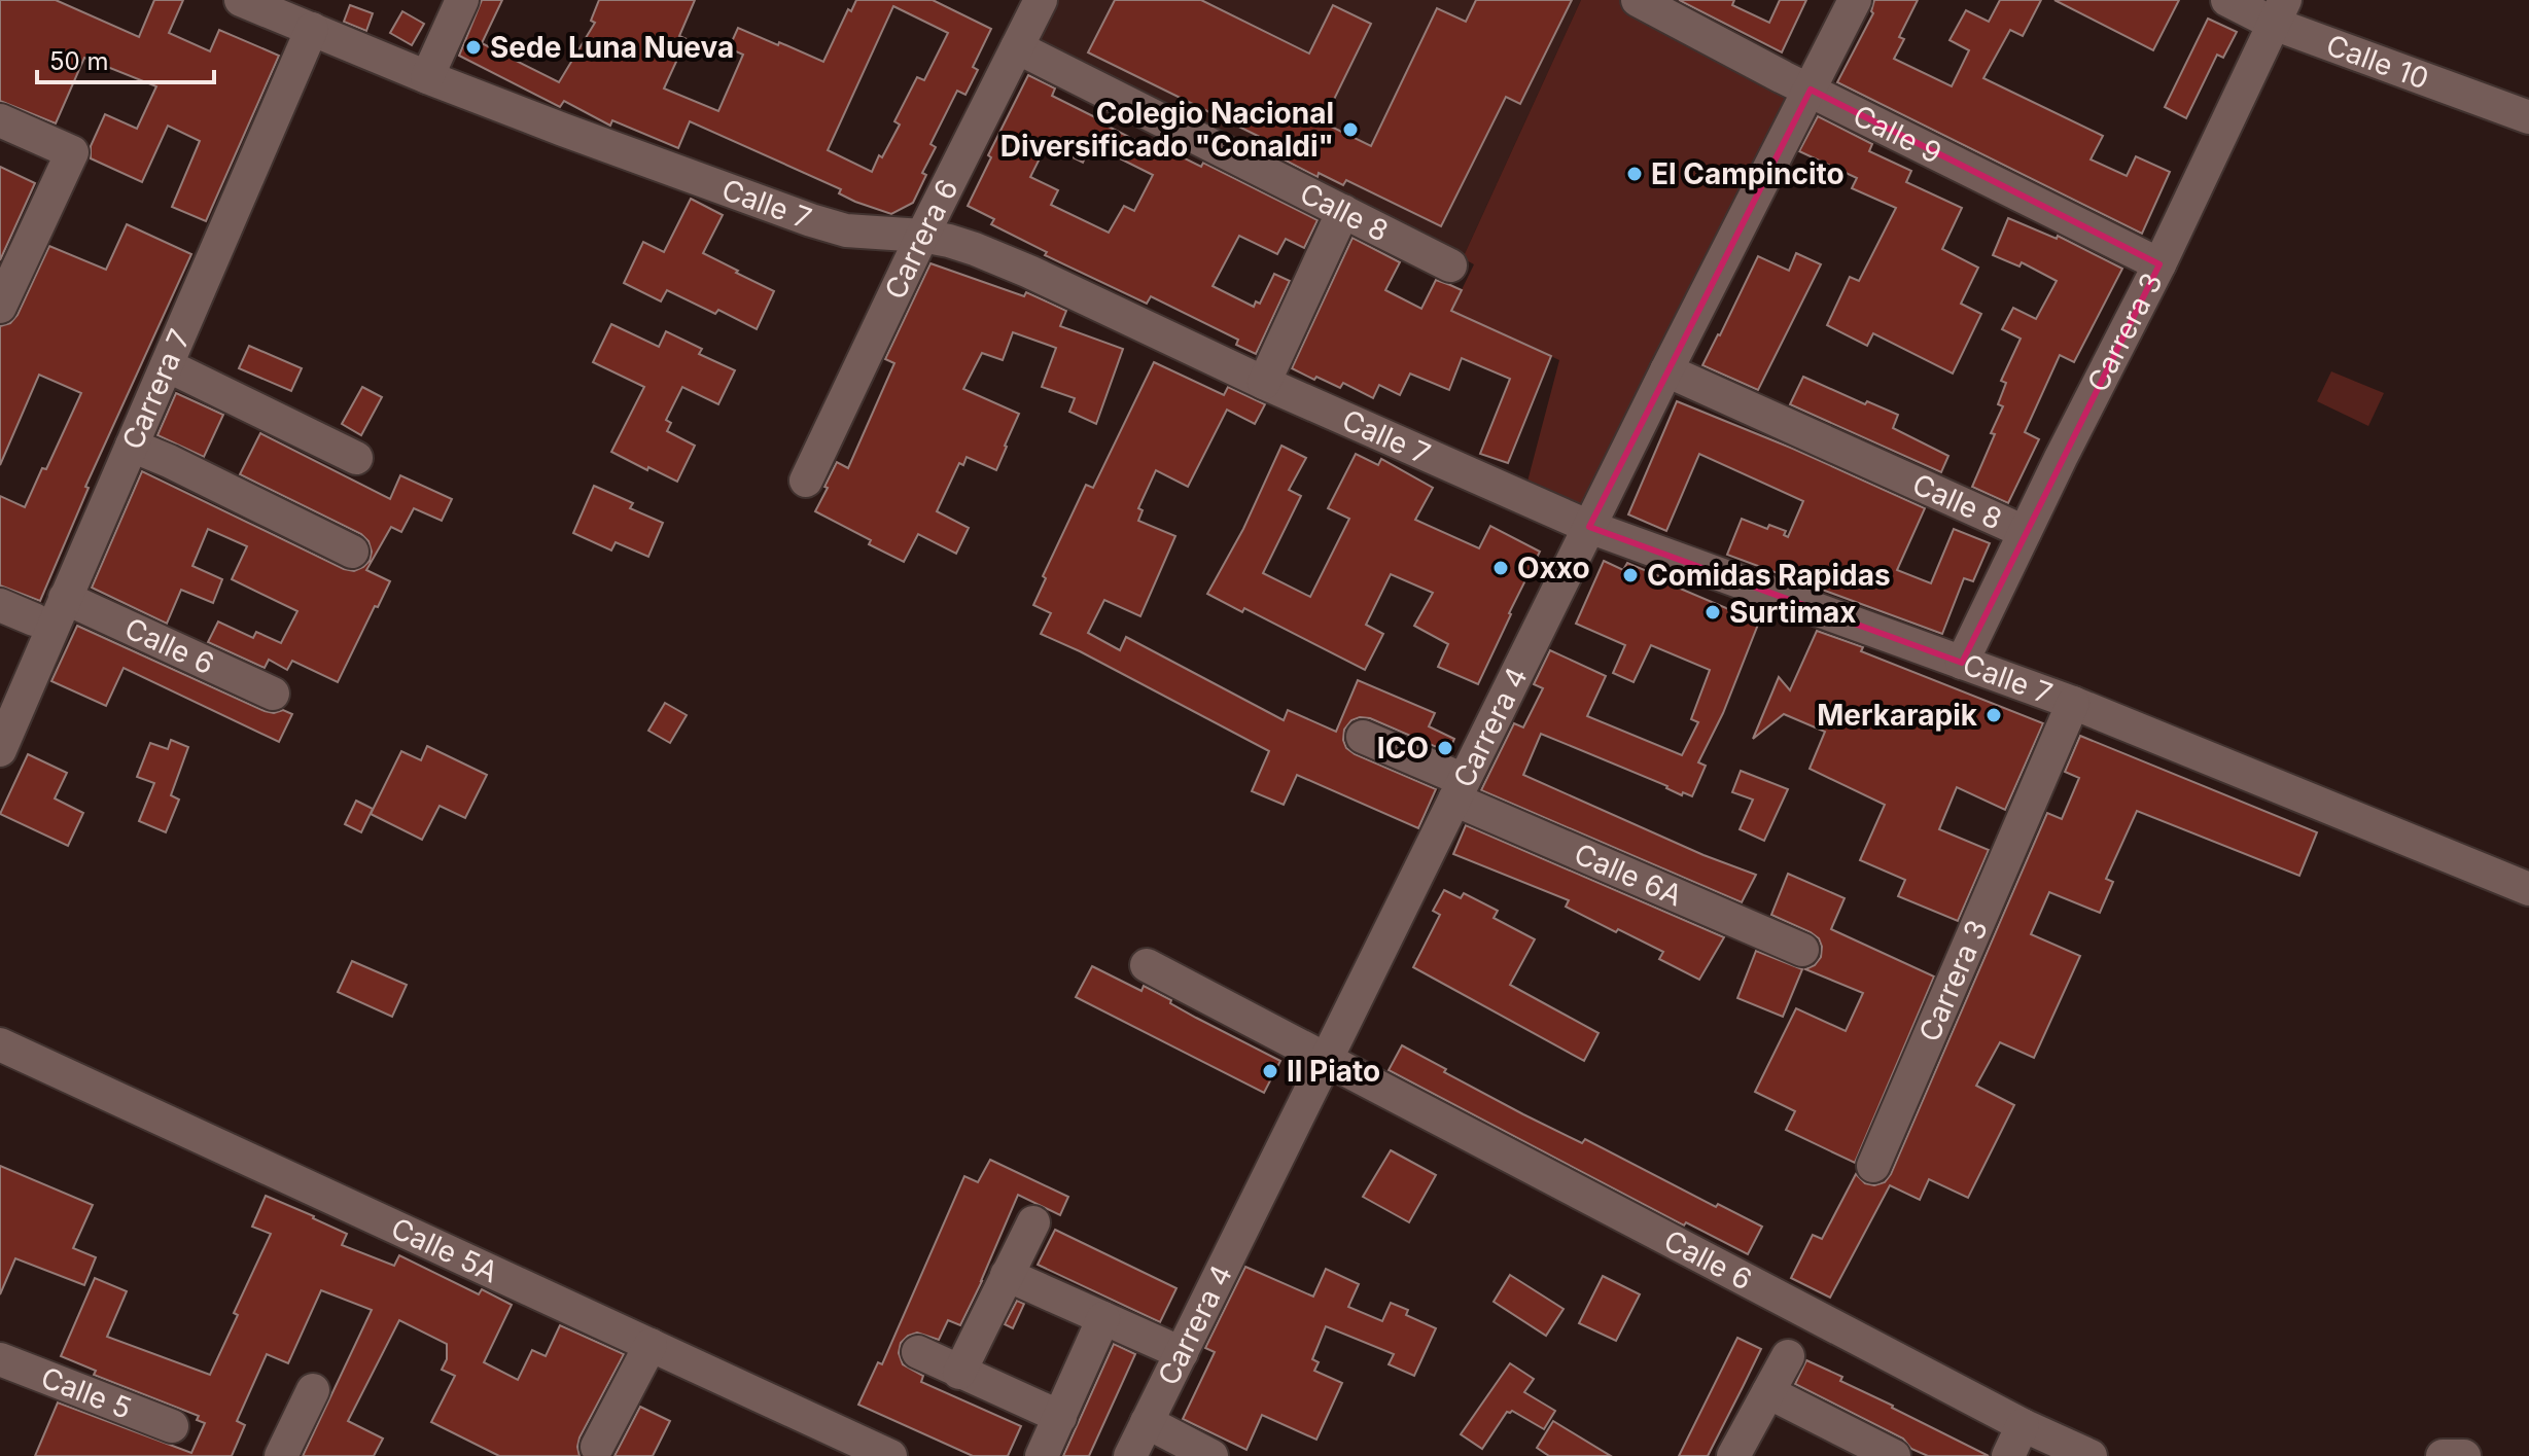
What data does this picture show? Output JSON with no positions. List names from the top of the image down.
{
  "streets": {
    "street": [
      "Calle 10",
      "Calle 9",
      "Calle 7",
      "Calle 8",
      "Carrera 6",
      "Carrera 3",
      "Carrera 7",
      "Calle 6",
      "Carrera 4",
      "Calle 6A",
      "Calle 5A",
      "Calle 5"
    ]
  },
  "crossings": [
    ["Calle 10", "Carrera 3"],
    ["Calle 9", "Carrera 3"],
    ["Calle 9", "Carrera 4"],
    ["Calle 7", "Carrera 6"],
    ["Calle 7", "Carrera 3"],
    ["Calle 7", "Carrera 7"],
    ["Calle 7", "Carrera 4"],
    ["Calle 8", "Carrera 6"],
    ["Calle 8", "Carrera 3"],
    ["Calle 8", "Carrera 4"],
    ["Carrera 7", "Calle 6"],
    ["Calle 6", "Carrera 4"],
    ["Carrera 4", "Calle 6A"]
  ],
  "places": [
    "Sede Luna Nueva",
    "Colegio Nacional Diversificado \"Conaldi\"",
    "El Campincito",
    "Oxxo",
    "Comidas Rapidas",
    "Surtimax",
    "Merkarapik",
    "ICO",
    "Il Piato"
  ],
  "scale_bar": "50 m"
}
